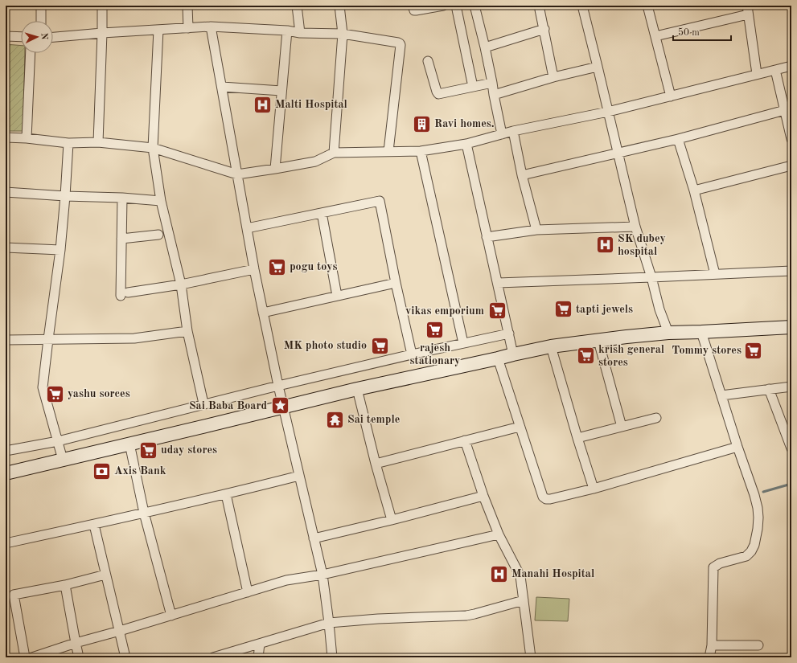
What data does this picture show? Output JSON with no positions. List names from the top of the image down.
{
  "places": {
    "hospital": ["Malti Hospital", "SK dubey hospital", "Manahi Hospital"],
    "building": ["Ravi homes."],
    "supermarket": [
      "pogu toys",
      "tapti jewels",
      "vikas emporium",
      "rajesh stationary",
      "MK photo studio",
      "Tommy stores",
      "krish general stores",
      "yashu sorces",
      "uday stores"
    ],
    "place": ["Sai Baba Board"],
    "temple": ["Sai temple"],
    "bank": ["Axis Bank"]
  },
  "scale_bar": "50 m",
  "north": "right"
}
